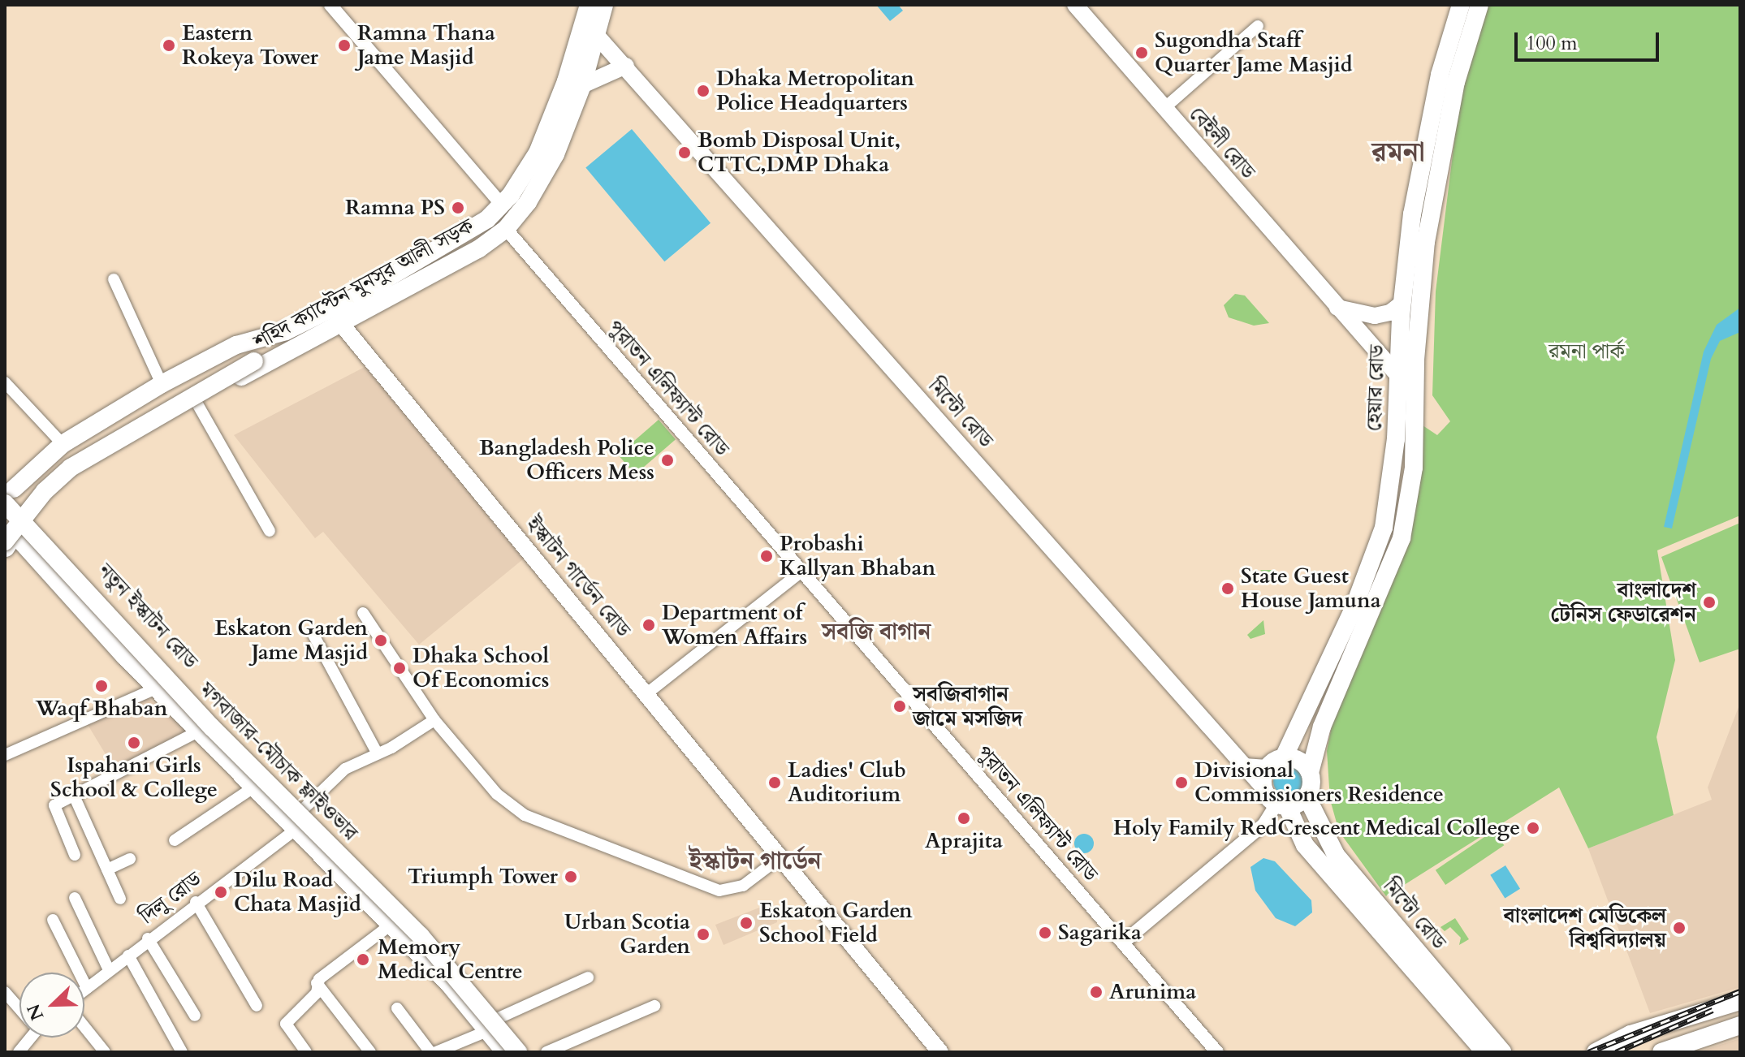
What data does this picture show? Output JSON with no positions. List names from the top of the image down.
{
  "streets": {
    "main road": [
      "বেইলী রোড",
      "শহিদ ক্যাপ্টেন মুনসুর আলী সড়ক",
      "হেয়ার রোড",
      "মিন্টো রোড",
      "ইস্কাটন গার্ডেন রোড",
      "নতুন ইস্কাটন রোড",
      "মগবাজার-মৌচাক ফ্লাইওভার"
    ],
    "street": ["পুরাতন এলিফ্যান্ট রোড", "দিলু রোড"]
  },
  "crossings": [
    ["বেইলী রোড", "হেয়ার রোড"],
    ["শহিদ ক্যাপ্টেন মুনসুর আলী সড়ক", "পুরাতন এলিফ্যান্ট রোড"],
    ["শহিদ ক্যাপ্টেন মুনসুর আলী সড়ক", "মিন্টো রোড"],
    ["শহিদ ক্যাপ্টেন মুনসুর আলী সড়ক", "ইস্কাটন গার্ডেন রোড"],
    ["শহিদ ক্যাপ্টেন মুনসুর আলী সড়ক", "নতুন ইস্কাটন রোড"],
    ["শহিদ ক্যাপ্টেন মুনসুর আলী সড়ক", "মগবাজার-মৌচাক ফ্লাইওভার"],
    ["হেয়ার রোড", "মিন্টো রোড"],
    ["নতুন ইস্কাটন রোড", "মগবাজার-মৌচাক ফ্লাইওভার"],
    ["নতুন ইস্কাটন রোড", "দিলু রোড"]
  ],
  "districts": ["রমনা", "সবজি বাগান", "ইস্কাটন গার্ডেন"],
  "parks": ["রমনা পার্ক"],
  "places": [
    "Eastern Rokeya Tower",
    "Ramna Thana Jame Masjid",
    "Sugondha Staff Quarter Jame Masjid",
    "Dhaka Metropolitan Police Headquarters",
    "Bomb Disposal Unit, CTTC,DMP Dhaka",
    "Ramna PS",
    "Bangladesh Police Officers Mess",
    "Probashi Kallyan Bhaban",
    "State Guest House Jamuna",
    "বাংলাদেশ টেনিস ফেডারেশন",
    "Department of Women Affairs",
    "Eskaton Garden Jame Masjid",
    "Dhaka School Of Economics",
    "Waqf Bhaban",
    "সবজিবাগান জামে মসজিদ",
    "Ispahani Girls School & College",
    "Ladies' Club Auditorium",
    "Divisional Commissioners Residence",
    "Aprajita",
    "Holy Family RedCrescent Medical College",
    "Triumph Tower",
    "Dilu Road Chata Masjid",
    "Eskaton Garden School Field",
    "বাংলাদেশ মেডিকেল বিশ্ববিদ্যালয়",
    "Sagarika",
    "Urban Scotia Garden",
    "Memory Medical Centre",
    "Arunima"
  ],
  "scale_bar": "100 m",
  "north": "bottom left"
}
